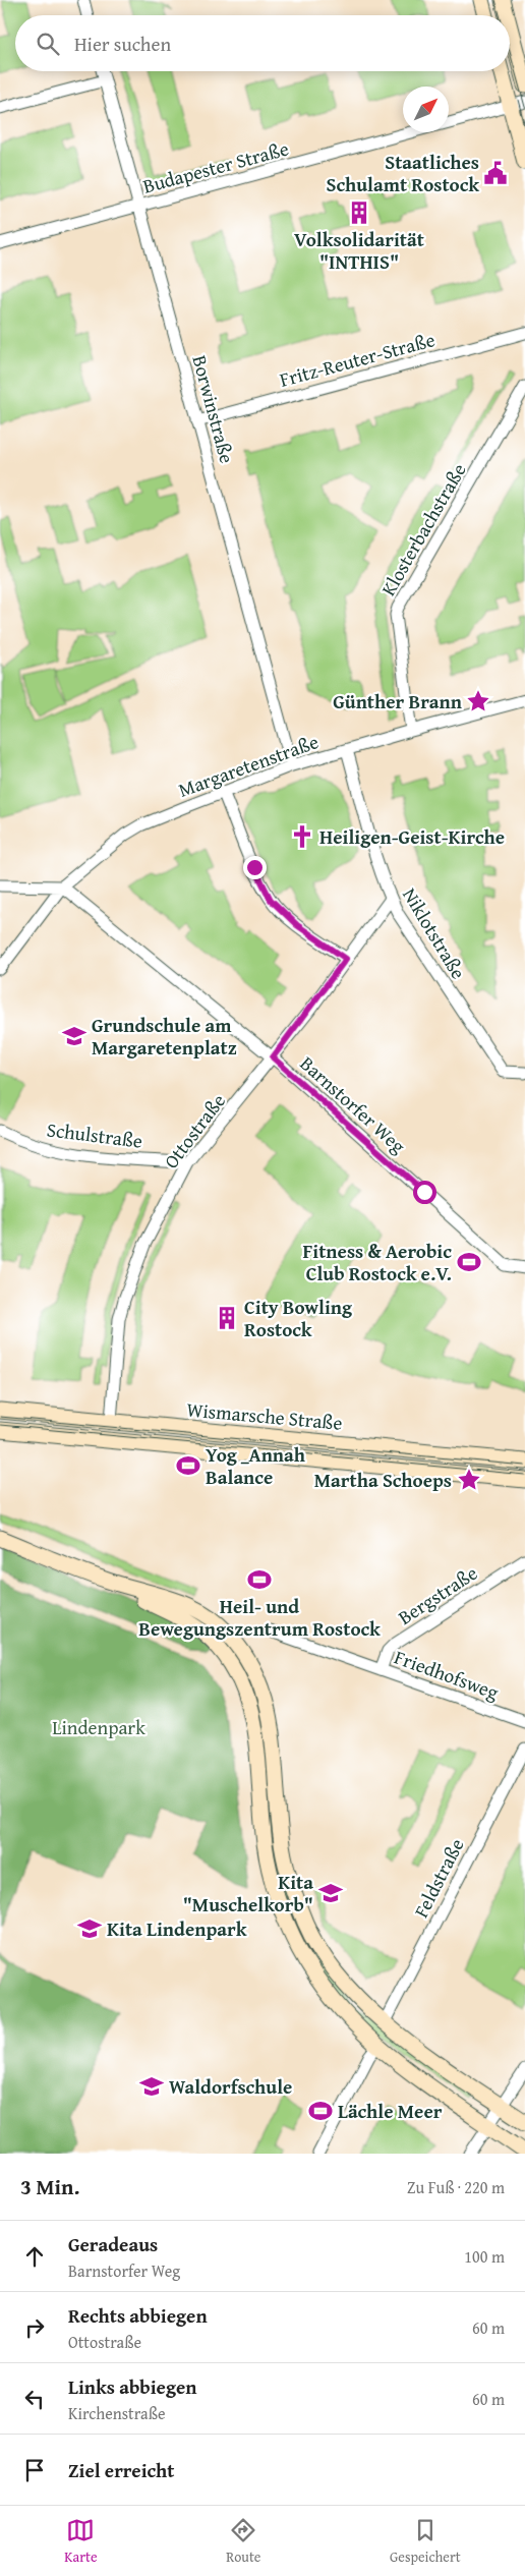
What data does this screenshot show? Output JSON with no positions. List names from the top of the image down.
{
  "streets": {
    "main road": ["Wismarsche Straße"],
    "street": [
      "Budapester Straße",
      "Fritz-Reuter-Straße",
      "Borwinstraße",
      "Klosterbachstraße",
      "Margaretenstraße",
      "Niklotstraße",
      "Barnstorfer Weg",
      "Ottostraße",
      "Schulstraße",
      "Bergstraße",
      "Friedhofsweg",
      "Feldstraße"
    ]
  },
  "crossings": [
    ["Budapester Straße", "Borwinstraße"],
    ["Fritz-Reuter-Straße", "Borwinstraße"],
    ["Borwinstraße", "Margaretenstraße"],
    ["Klosterbachstraße", "Margaretenstraße"],
    ["Margaretenstraße", "Niklotstraße"],
    ["Margaretenstraße", "Barnstorfer Weg"],
    ["Niklotstraße", "Ottostraße"],
    ["Barnstorfer Weg", "Ottostraße"],
    ["Ottostraße", "Schulstraße"],
    ["Ottostraße", "Wismarsche Straße"],
    ["Bergstraße", "Friedhofsweg"]
  ],
  "parks": ["Lindenpark"],
  "places": {
    "public building": ["Staatliches Schulamt Rostock"],
    "building": ["Volksolidarität \"INTHIS\"", "City Bowling Rostock"],
    "place": ["Günther Brann", "Martha Schoeps"],
    "church": ["Heiligen-Geist-Kirche"],
    "school or university": [
      "Grundschule am Margaretenplatz",
      "Kita \"Muschelkorb\"",
      "Kita Lindenpark",
      "Waldorfschule"
    ],
    "sports": [
      "Fitness & Aerobic Club Rostock e.V.",
      "Yog _Annah Balance",
      "Heil- und Bewegungszentrum Rostock",
      "Lächle Meer"
    ]
  },
  "north": "top right",
  "page": {
    "search": "Hier suchen",
    "heading": ["3 Min.", "Zu Fuß · 220 m"],
    "list": [
      ["Geradeaus", "Barnstorfer Weg", "100 m"],
      ["Rechts abbiegen", "Ottostraße", "60 m"],
      ["Links abbiegen", "Kirchenstraße", "60 m"],
      "Ziel erreicht"
    ],
    "nav": ["Karte", "Route", "Gespeichert"]
  }
}
